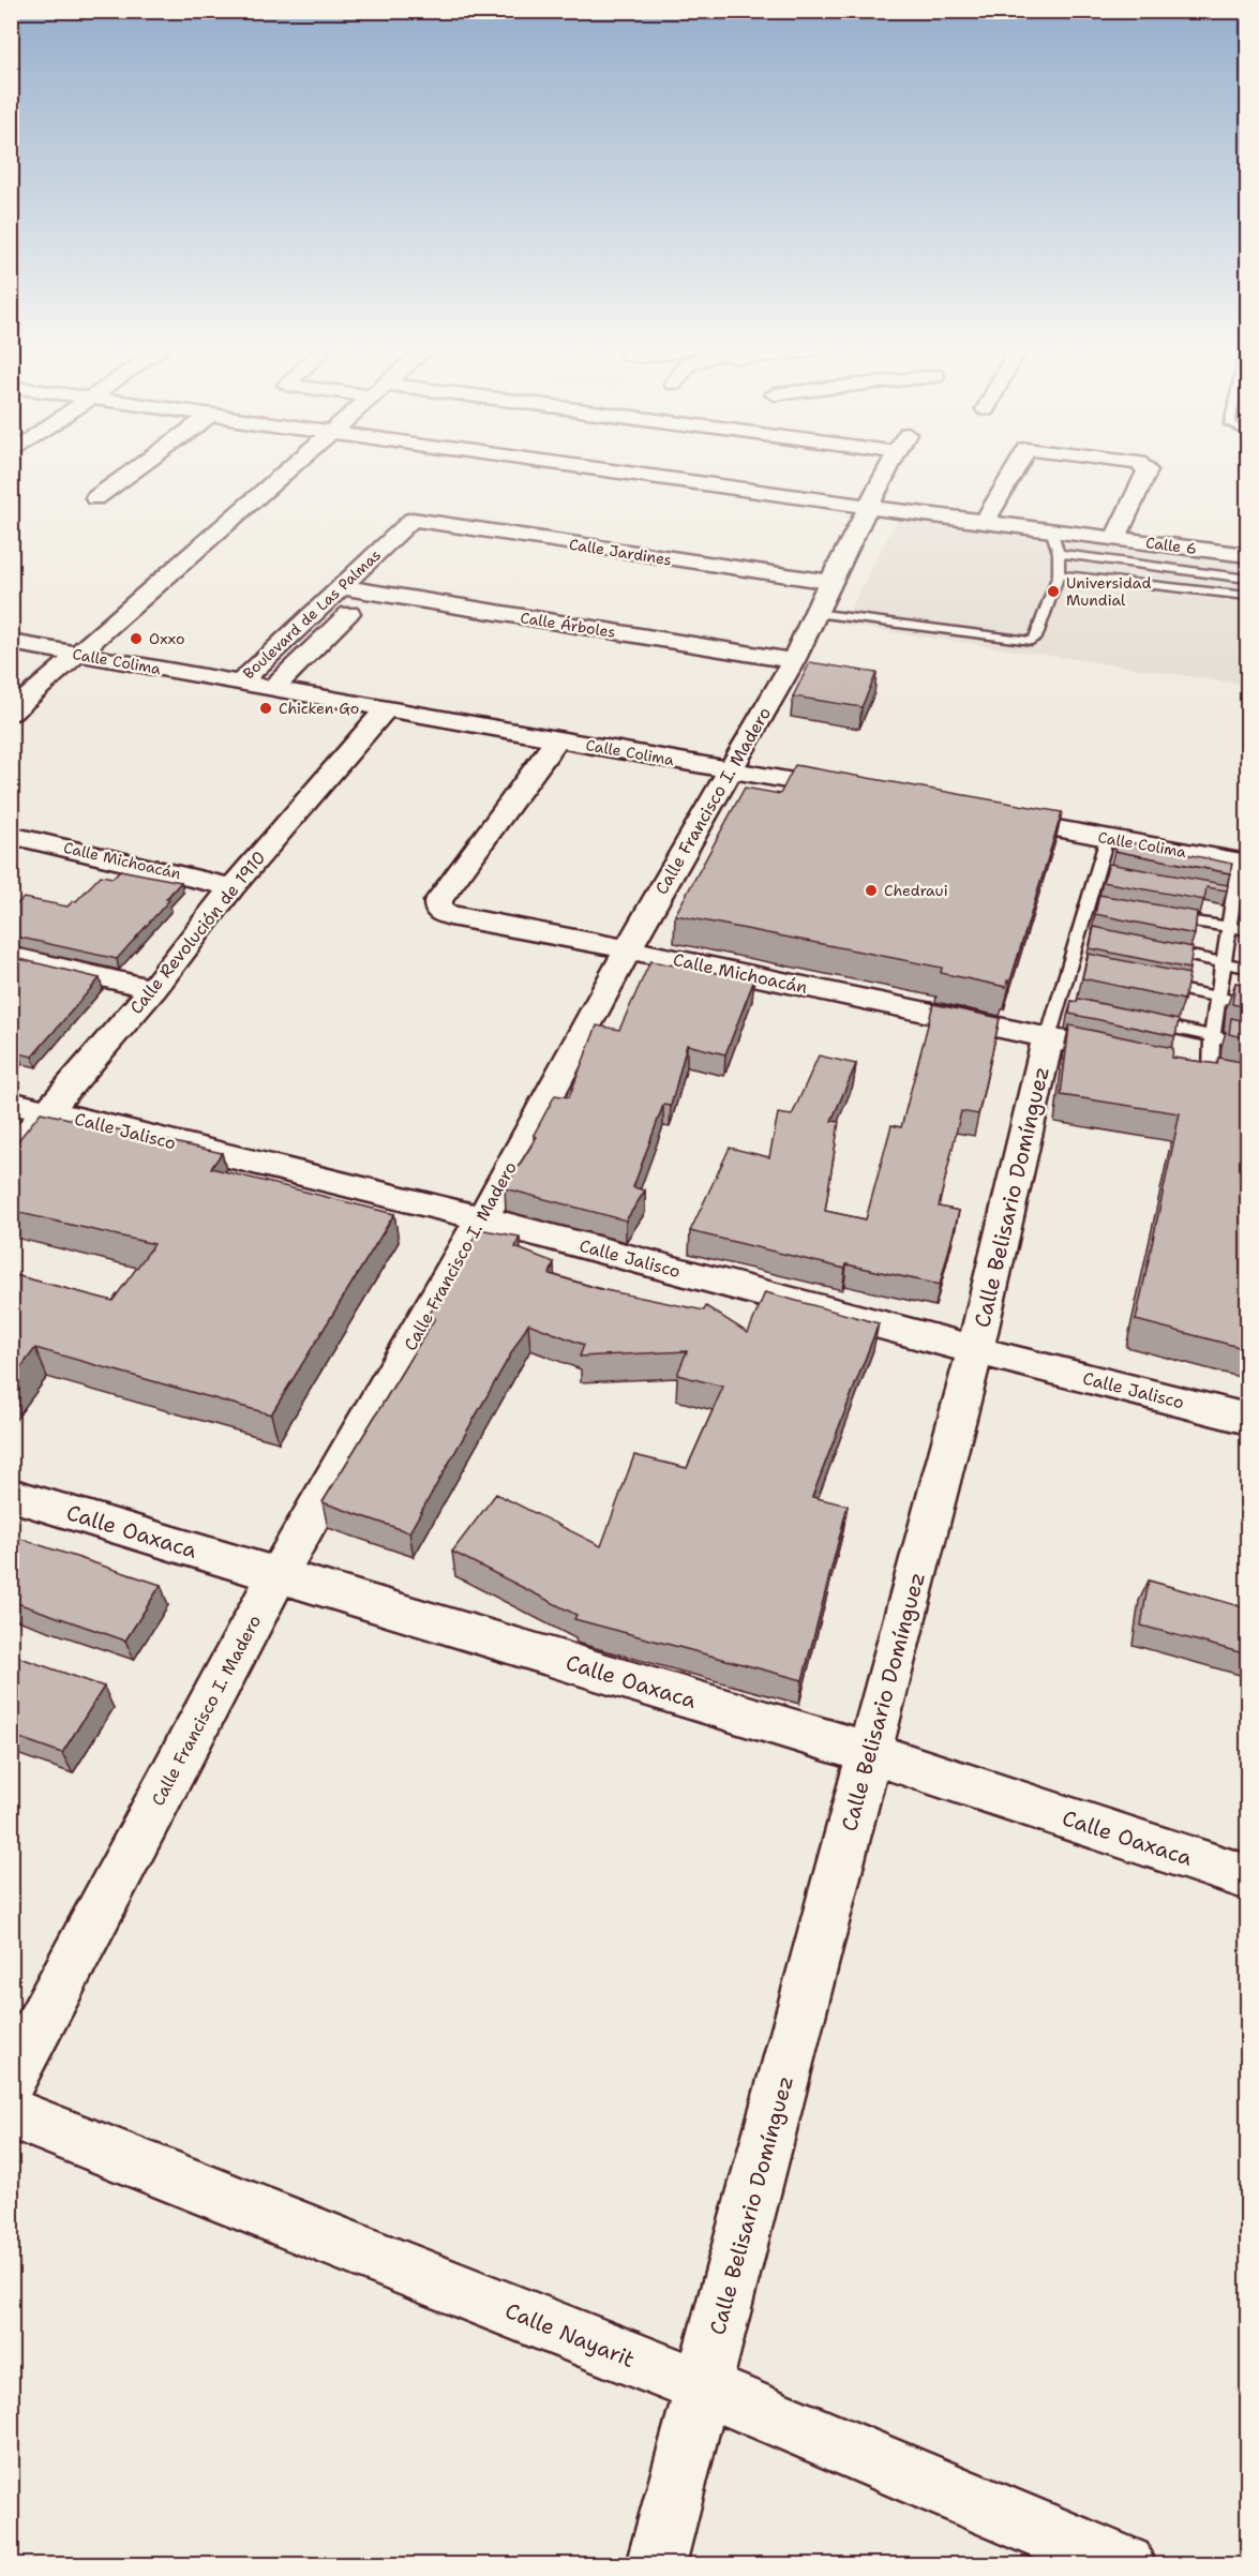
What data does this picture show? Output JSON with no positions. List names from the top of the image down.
{
  "streets": {
    "street": [
      "Calle 6",
      "Calle Jardines",
      "Boulevard de Las Palmas",
      "Calle Árboles",
      "Calle Colima",
      "Calle Francisco I. Madero",
      "Calle Michoacán",
      "Calle Revolución de 1910",
      "Calle Jalisco",
      "Calle Belisario Domínguez",
      "Calle Oaxaca",
      "Calle Nayarit"
    ]
  },
  "crossings": [
    ["Calle 6", "Calle Francisco I. Madero"],
    ["Calle Jardines", "Boulevard de Las Palmas"],
    ["Calle Jardines", "Calle Francisco I. Madero"],
    ["Boulevard de Las Palmas", "Calle Árboles"],
    ["Boulevard de Las Palmas", "Calle Colima"],
    ["Calle Árboles", "Calle Francisco I. Madero"],
    ["Calle Colima", "Calle Francisco I. Madero"],
    ["Calle Colima", "Calle Michoacán"],
    ["Calle Colima", "Calle Revolución de 1910"],
    ["Calle Colima", "Calle Belisario Domínguez"],
    ["Calle Francisco I. Madero", "Calle Michoacán"],
    ["Calle Francisco I. Madero", "Calle Jalisco"],
    ["Calle Francisco I. Madero", "Calle Oaxaca"],
    ["Calle Michoacán", "Calle Revolución de 1910"],
    ["Calle Michoacán", "Calle Belisario Domínguez"],
    ["Calle Revolución de 1910", "Calle Jalisco"],
    ["Calle Jalisco", "Calle Belisario Domínguez"],
    ["Calle Belisario Domínguez", "Calle Oaxaca"],
    ["Calle Belisario Domínguez", "Calle Nayarit"]
  ],
  "places": [
    "Universidad Mundial",
    "Oxxo",
    "Chicken Go",
    "Chedraui"
  ]
}
